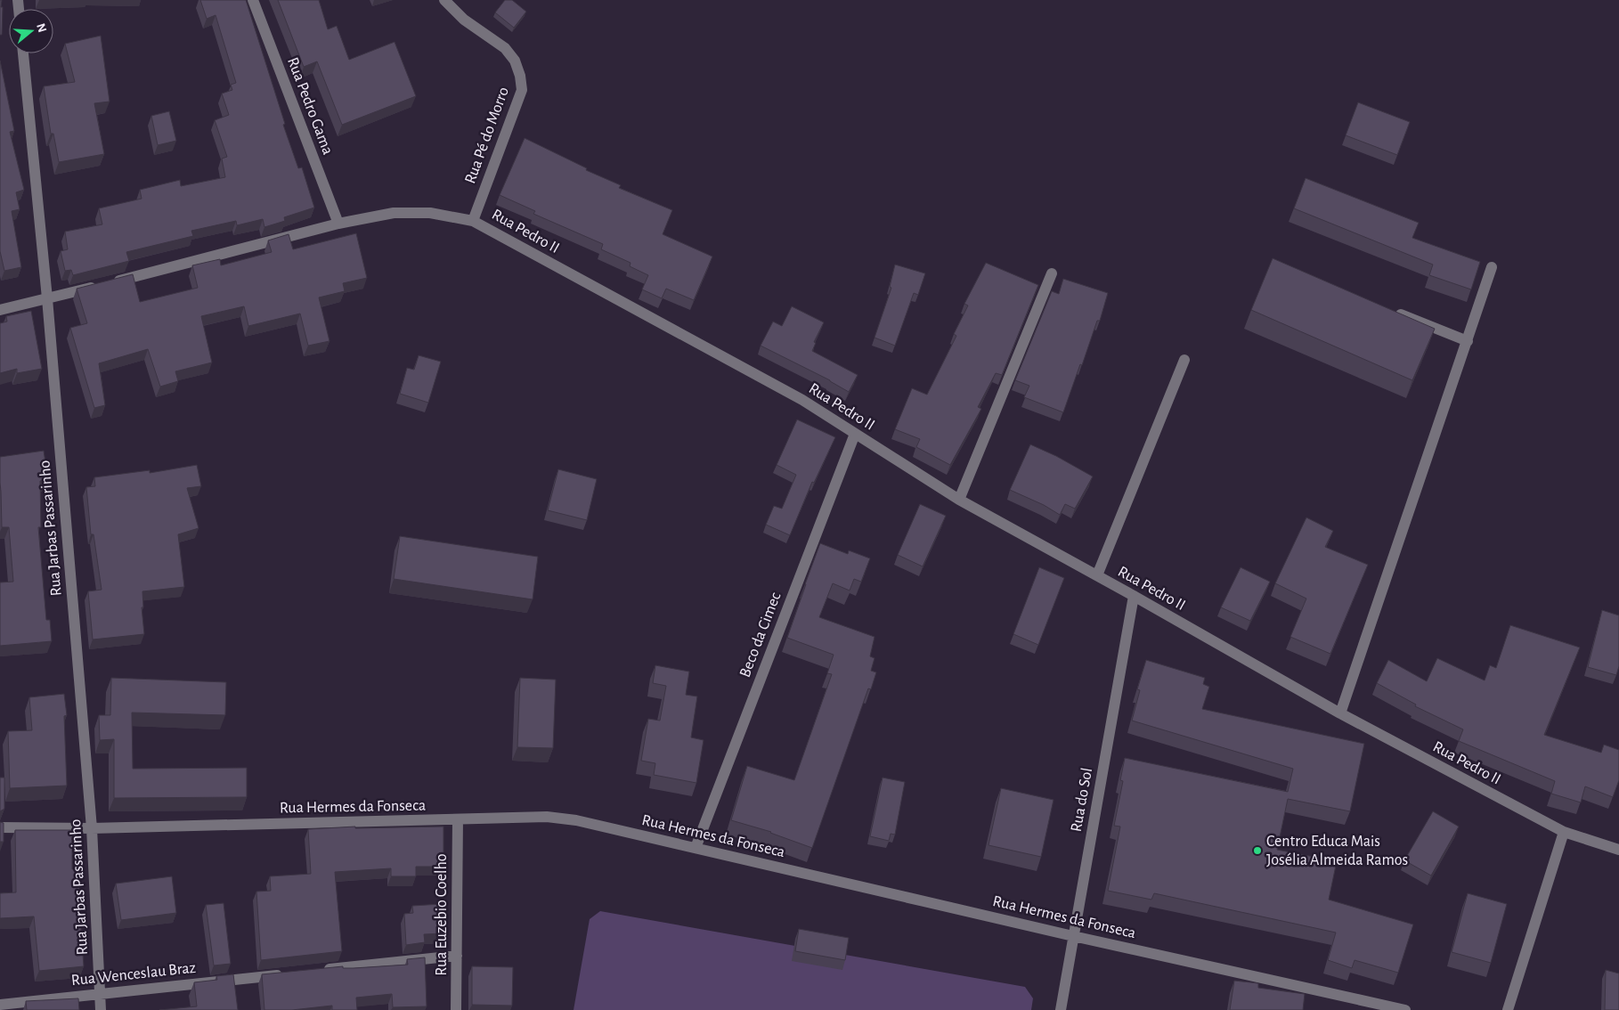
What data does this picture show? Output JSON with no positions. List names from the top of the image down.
{
  "streets": {
    "street": [
      "Rua Pedro Gama",
      "Rua Pé do Morro",
      "Rua Pedro II",
      "Rua Jarbas Passarinho",
      "Beco da Cimec",
      "Rua do Sol",
      "Rua Hermes da Fonseca",
      "Rua Euzebio Coelho",
      "Rua Wenceslau Braz"
    ]
  },
  "crossings": [
    ["Rua Pedro Gama", "Rua Pedro II"],
    ["Rua Pé do Morro", "Rua Pedro II"],
    ["Rua Pedro II", "Rua Jarbas Passarinho"],
    ["Rua Pedro II", "Beco da Cimec"],
    ["Rua Pedro II", "Rua do Sol"],
    ["Rua Jarbas Passarinho", "Rua Hermes da Fonseca"],
    ["Rua Jarbas Passarinho", "Rua Wenceslau Braz"],
    ["Beco da Cimec", "Rua Hermes da Fonseca"],
    ["Rua do Sol", "Rua Hermes da Fonseca"],
    ["Rua Hermes da Fonseca", "Rua Euzebio Coelho"]
  ],
  "places": ["Centro Educa Mais Josélia Almeida Ramos"],
  "north": "right"
}
